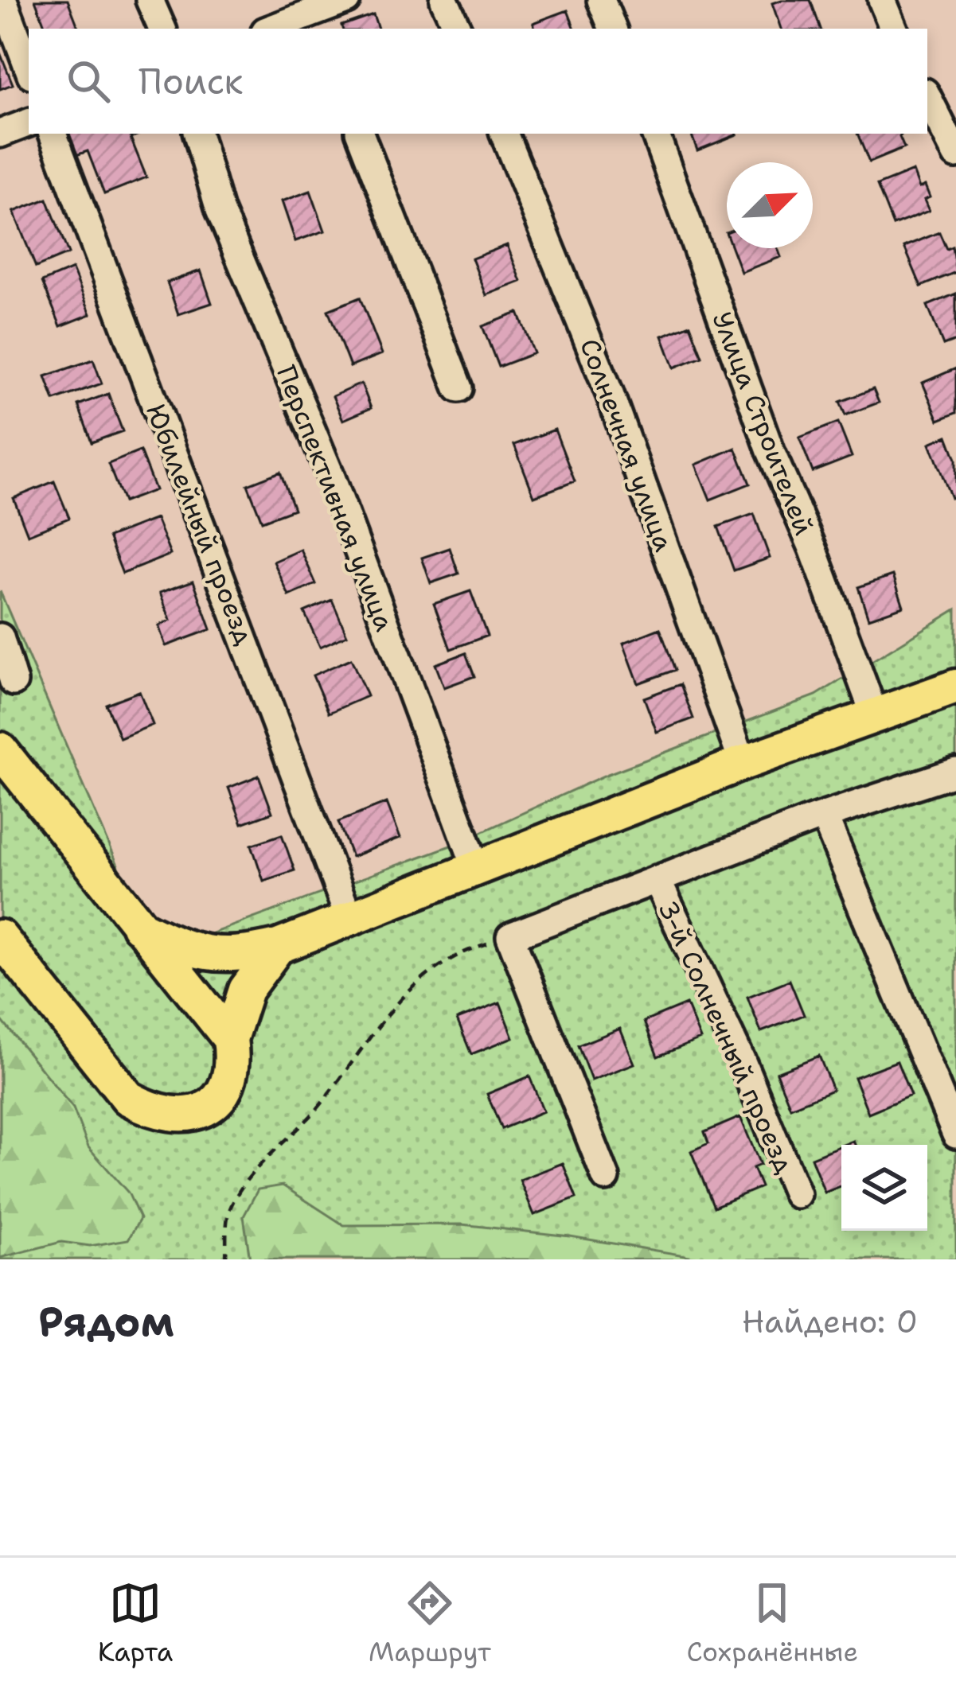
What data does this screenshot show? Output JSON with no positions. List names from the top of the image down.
{
  "streets": {
    "street": [
      "Улица Строителей",
      "Солнечная улица",
      "Перспективная улица",
      "Юбилейный проезд",
      "3-й Солнечный проезд"
    ]
  },
  "north": "top right",
  "page": {
    "search": "Поиск",
    "heading": ["Рядом", "Найдено: 0"],
    "nav": ["Карта", "Маршрут", "Сохранённые"]
  }
}
